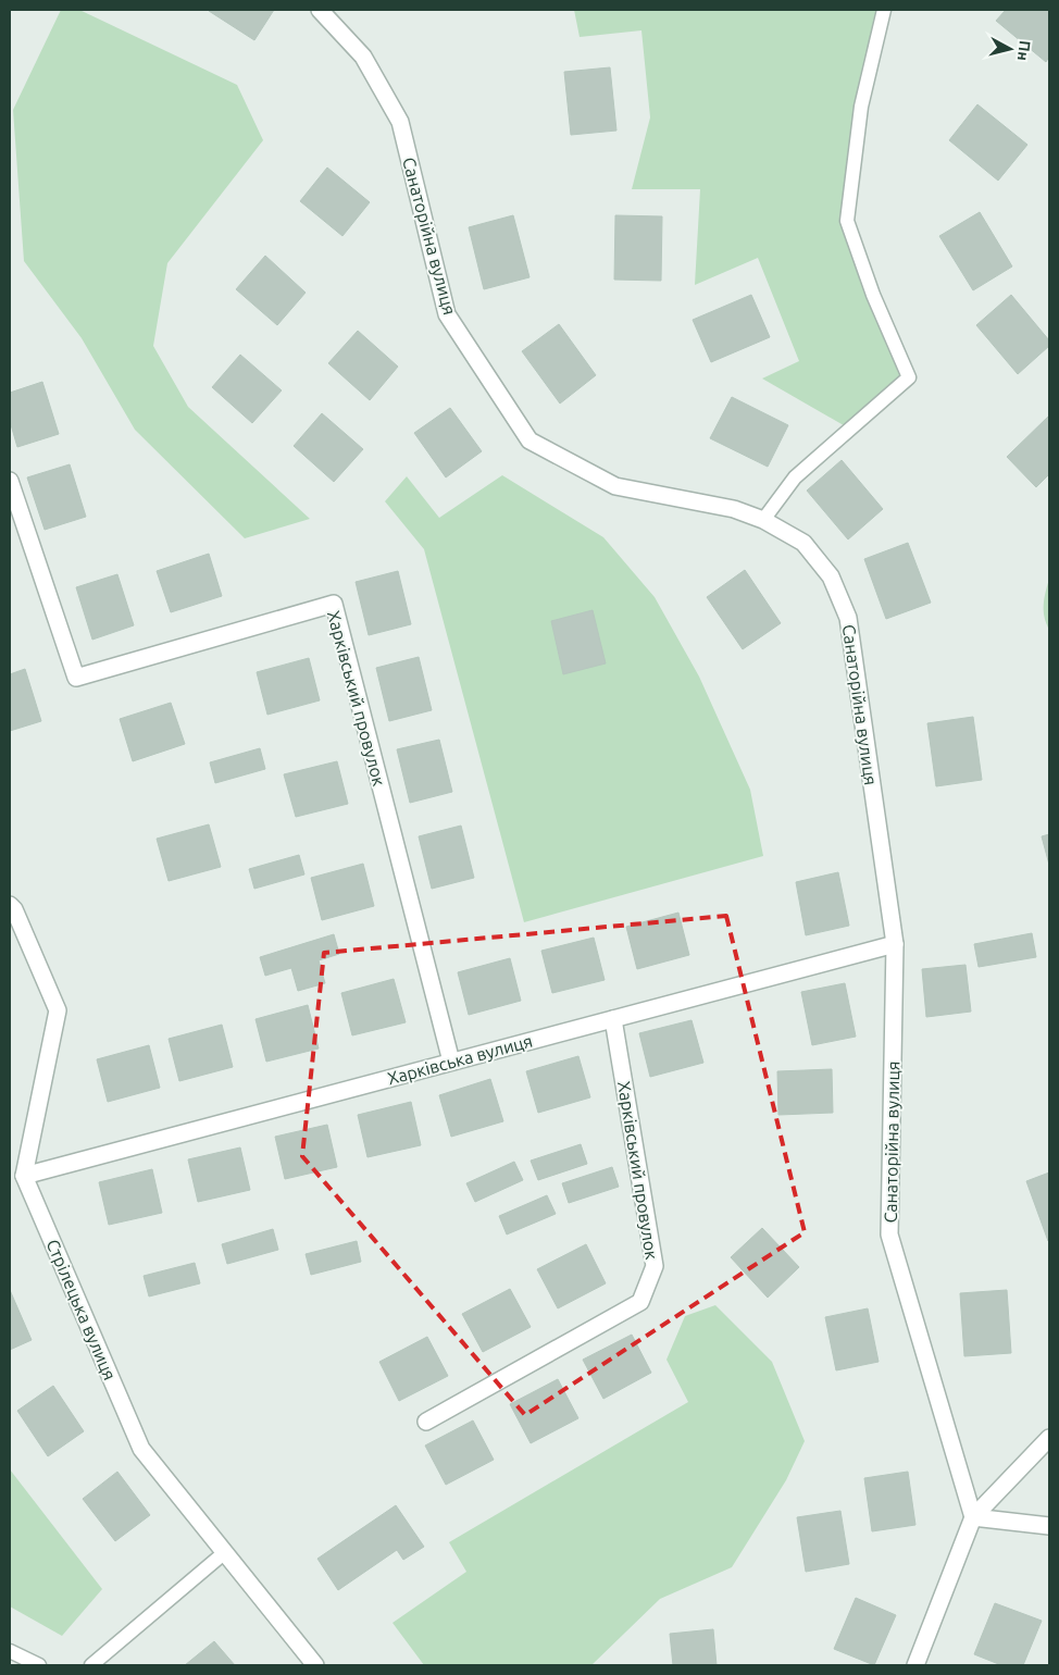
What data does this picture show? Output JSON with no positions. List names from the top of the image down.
{
  "streets": {
    "street": [
      "Санаторійна вулиця",
      "Харківський провулок",
      "Харківська вулиця",
      "Стрілецька вулиця"
    ]
  },
  "crossings": [
    ["Санаторійна вулиця", "Харківська вулиця"],
    ["Харківський провулок", "Харківська вулиця"],
    ["Харківська вулиця", "Стрілецька вулиця"]
  ],
  "north": "right"
}
